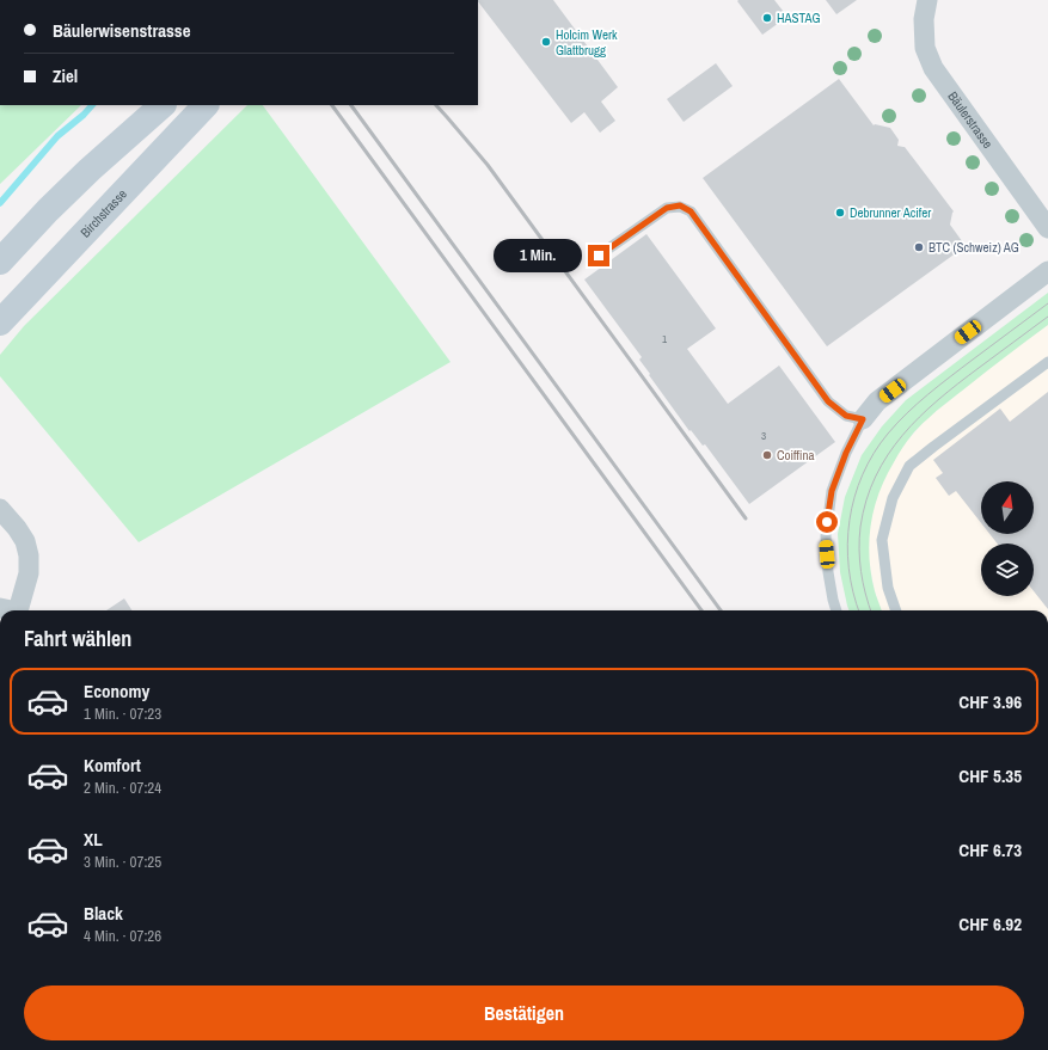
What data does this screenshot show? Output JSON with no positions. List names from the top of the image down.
{
  "streets": {
    "main road": ["Birchstrasse"],
    "street": ["Bäulerstrasse"]
  },
  "places": [
    "HASTAG",
    "Holcim Werk Glattbrugg",
    "Debrunner Acifer",
    "BTC (Schweiz) AG",
    "Coiffina"
  ],
  "house_numbers": ["1", "3"],
  "north": "top",
  "page": {
    "banner": ["Bäulerwisenstrasse", "Ziel"],
    "bubble": "1 Min.",
    "heading": "Fahrt wählen",
    "list": [
      {
        "name": "Economy",
        "note": "1 Min. · 07:23",
        "value": "CHF 3.96"
      },
      {
        "name": "Komfort",
        "note": "2 Min. · 07:24",
        "value": "CHF 5.35"
      },
      {
        "name": "XL",
        "note": "3 Min. · 07:25",
        "value": "CHF 6.73"
      },
      {
        "name": "Black",
        "note": "4 Min. · 07:26",
        "value": "CHF 6.92"
      }
    ],
    "buttons": "Bestätigen"
  }
}
